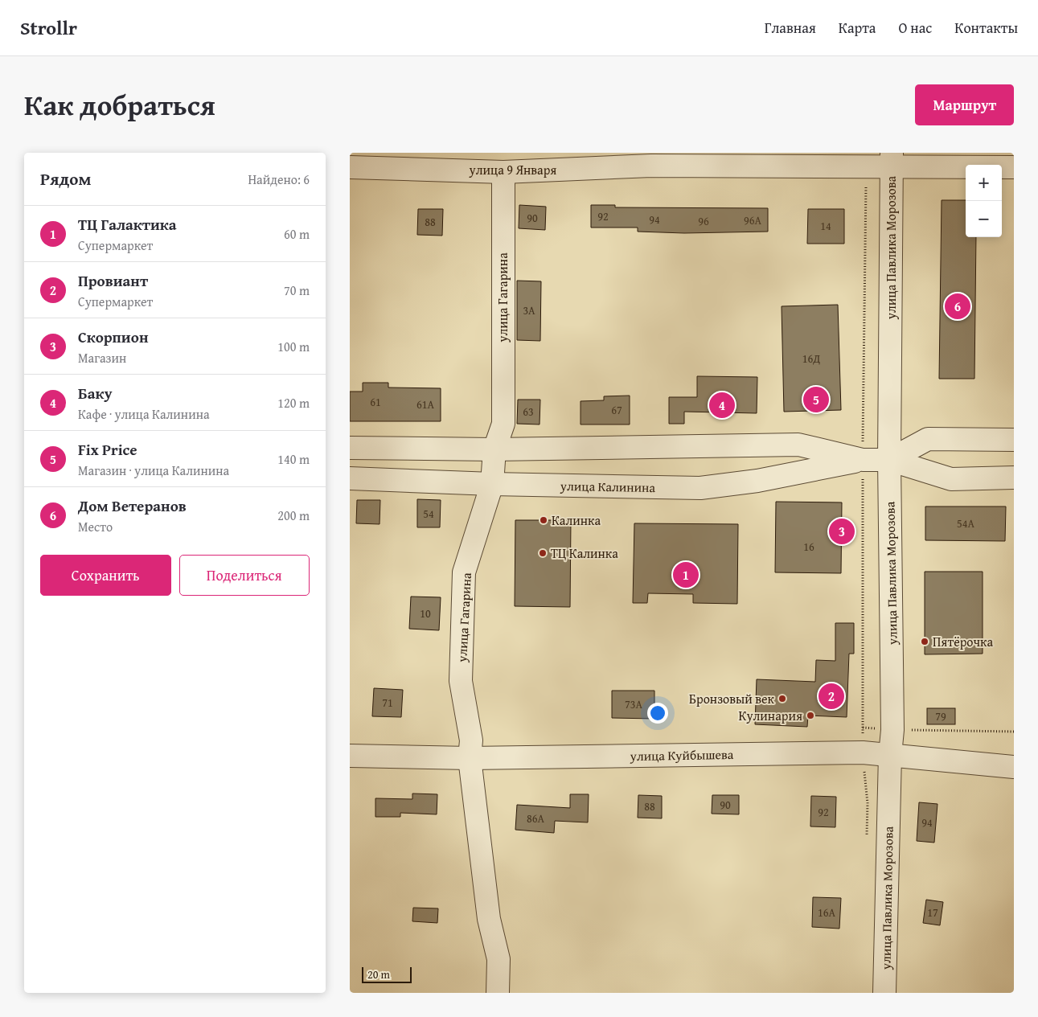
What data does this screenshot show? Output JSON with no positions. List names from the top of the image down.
{
  "streets": {
    "street": [
      "улица 9 Января",
      "улица Павлика Морозова",
      "улица Гагарина",
      "улица Калинина",
      "улица Куйбышева"
    ]
  },
  "crossings": [
    ["улица 9 Января", "улица Павлика Морозова"],
    ["улица 9 Января", "улица Гагарина"],
    ["улица Павлика Морозова", "улица Калинина"],
    ["улица Павлика Морозова", "улица Куйбышева"],
    ["улица Гагарина", "улица Калинина"],
    ["улица Гагарина", "улица Куйбышева"]
  ],
  "places": [
    "Калинка",
    "ТЦ Калинка",
    "Пятёрочка",
    "Бронзовый век",
    "Кулинария"
  ],
  "house_numbers": [
    "92",
    "90",
    "94",
    "96А",
    "96",
    "88",
    "14",
    "3А",
    "16Д",
    "61",
    "61А",
    "67",
    "63",
    "54",
    "54А",
    "16",
    "10",
    "71",
    "73А",
    "79",
    "90",
    "88",
    "92",
    "86А",
    "94",
    "16А",
    "17"
  ],
  "scale_bar": "20 m",
  "page": {
    "header": "Strollr",
    "nav": [
      "Главная",
      "Карта",
      "О нас",
      "Контакты"
    ],
    "title": "Как добраться",
    "buttons": [
      "Маршрут",
      ["Сохранить", "Поделиться"]
    ],
    "heading": ["Рядом", "Найдено: 6"],
    "map_buttons": ["+", "−"],
    "list": [
      {
        "mark": "1",
        "name": "ТЦ Галактика",
        "note": "Супермаркет",
        "value": "60 m"
      },
      {
        "mark": "2",
        "name": "Провиант",
        "note": "Супермаркет",
        "value": "70 m"
      },
      {
        "mark": "3",
        "name": "Скорпион",
        "note": "Магазин",
        "value": "100 m"
      },
      {
        "mark": "4",
        "name": "Баку",
        "note": "Кафе · улица Калинина",
        "value": "120 m"
      },
      {
        "mark": "5",
        "name": "Fix Price",
        "note": "Магазин · улица Калинина",
        "value": "140 m"
      },
      {
        "mark": "6",
        "name": "Дом Ветеранов",
        "note": "Место",
        "value": "200 m"
      }
    ],
    "pins": [
      "6",
      "5",
      "4",
      "3",
      "1",
      "2"
    ],
    "scale": "20 m"
  }
}
